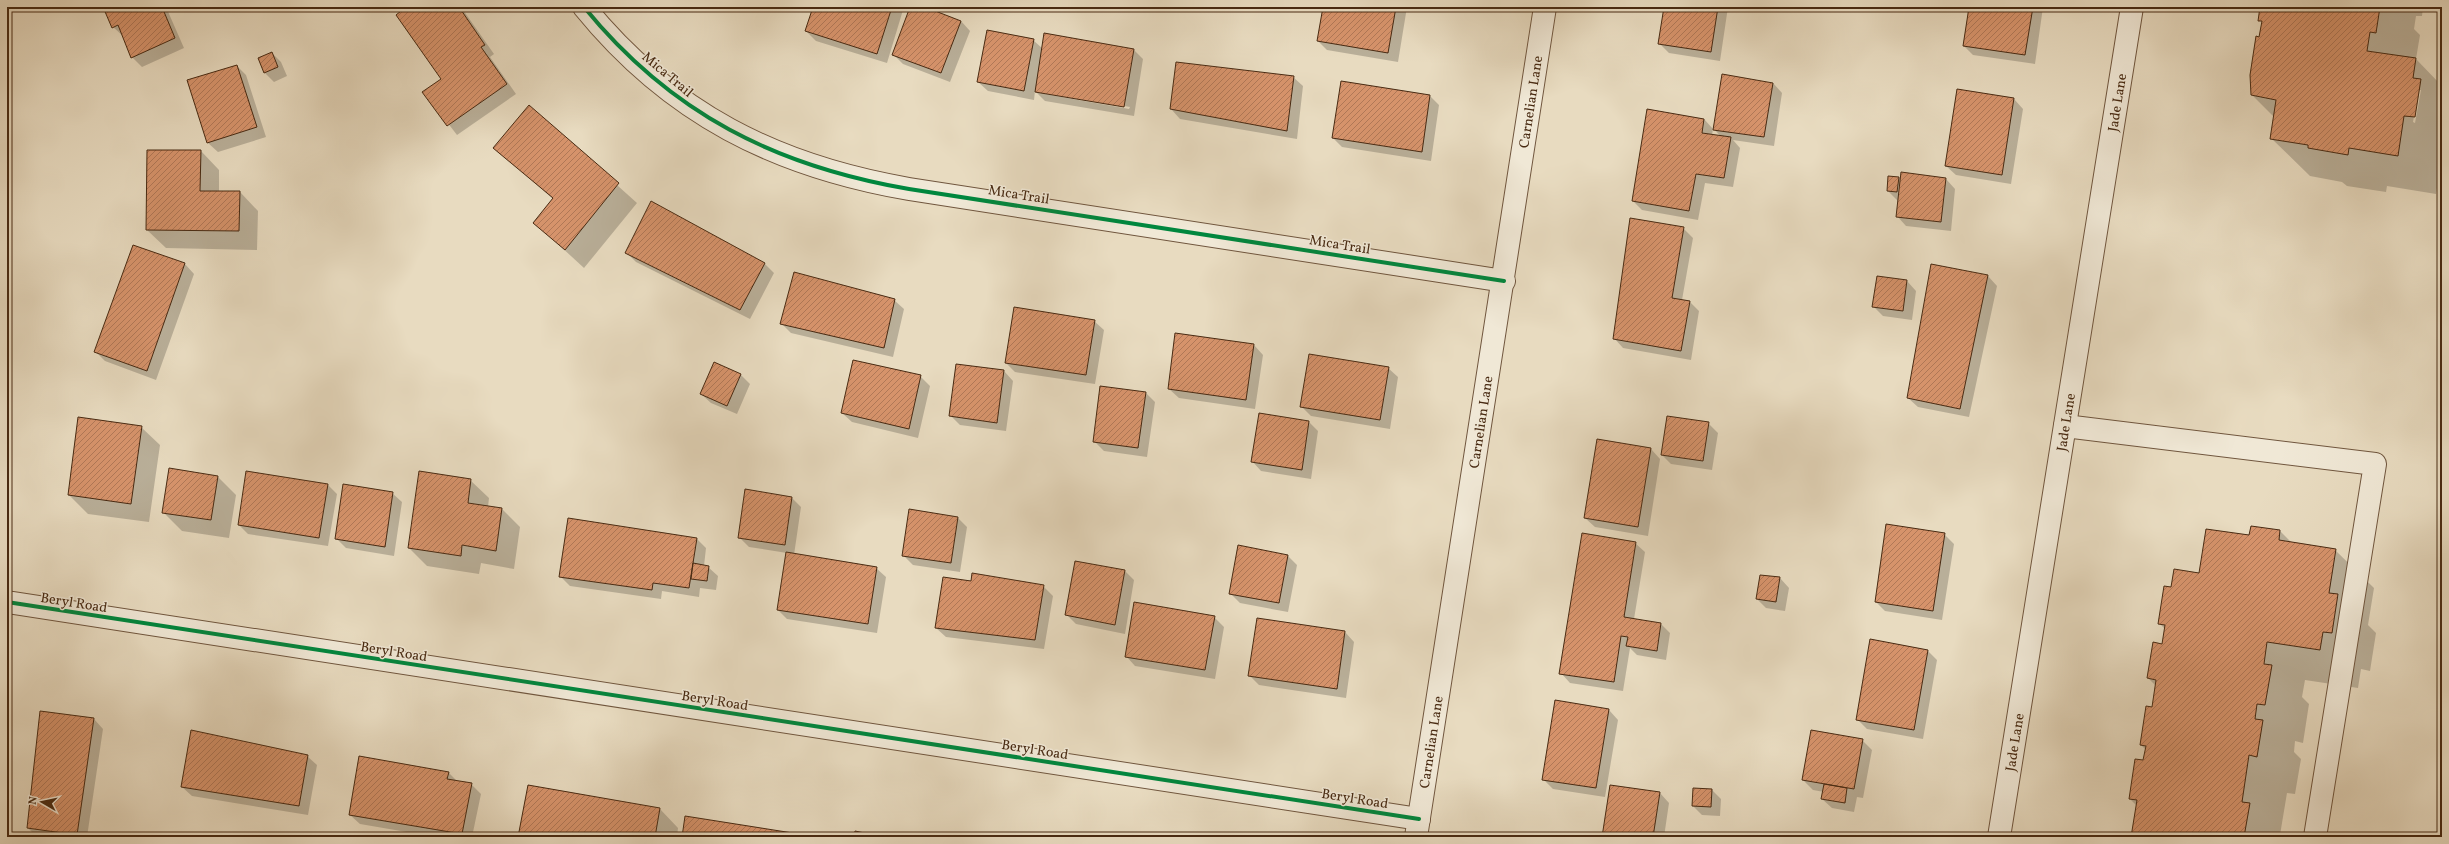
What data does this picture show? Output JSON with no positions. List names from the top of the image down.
{
  "streets": {
    "street": [
      "Mica Trail",
      "Carnelian Lane",
      "Jade Lane",
      "Beryl Road"
    ]
  },
  "crossings": [
    ["Mica Trail", "Carnelian Lane"],
    ["Carnelian Lane", "Beryl Road"]
  ],
  "north": "left"
}
